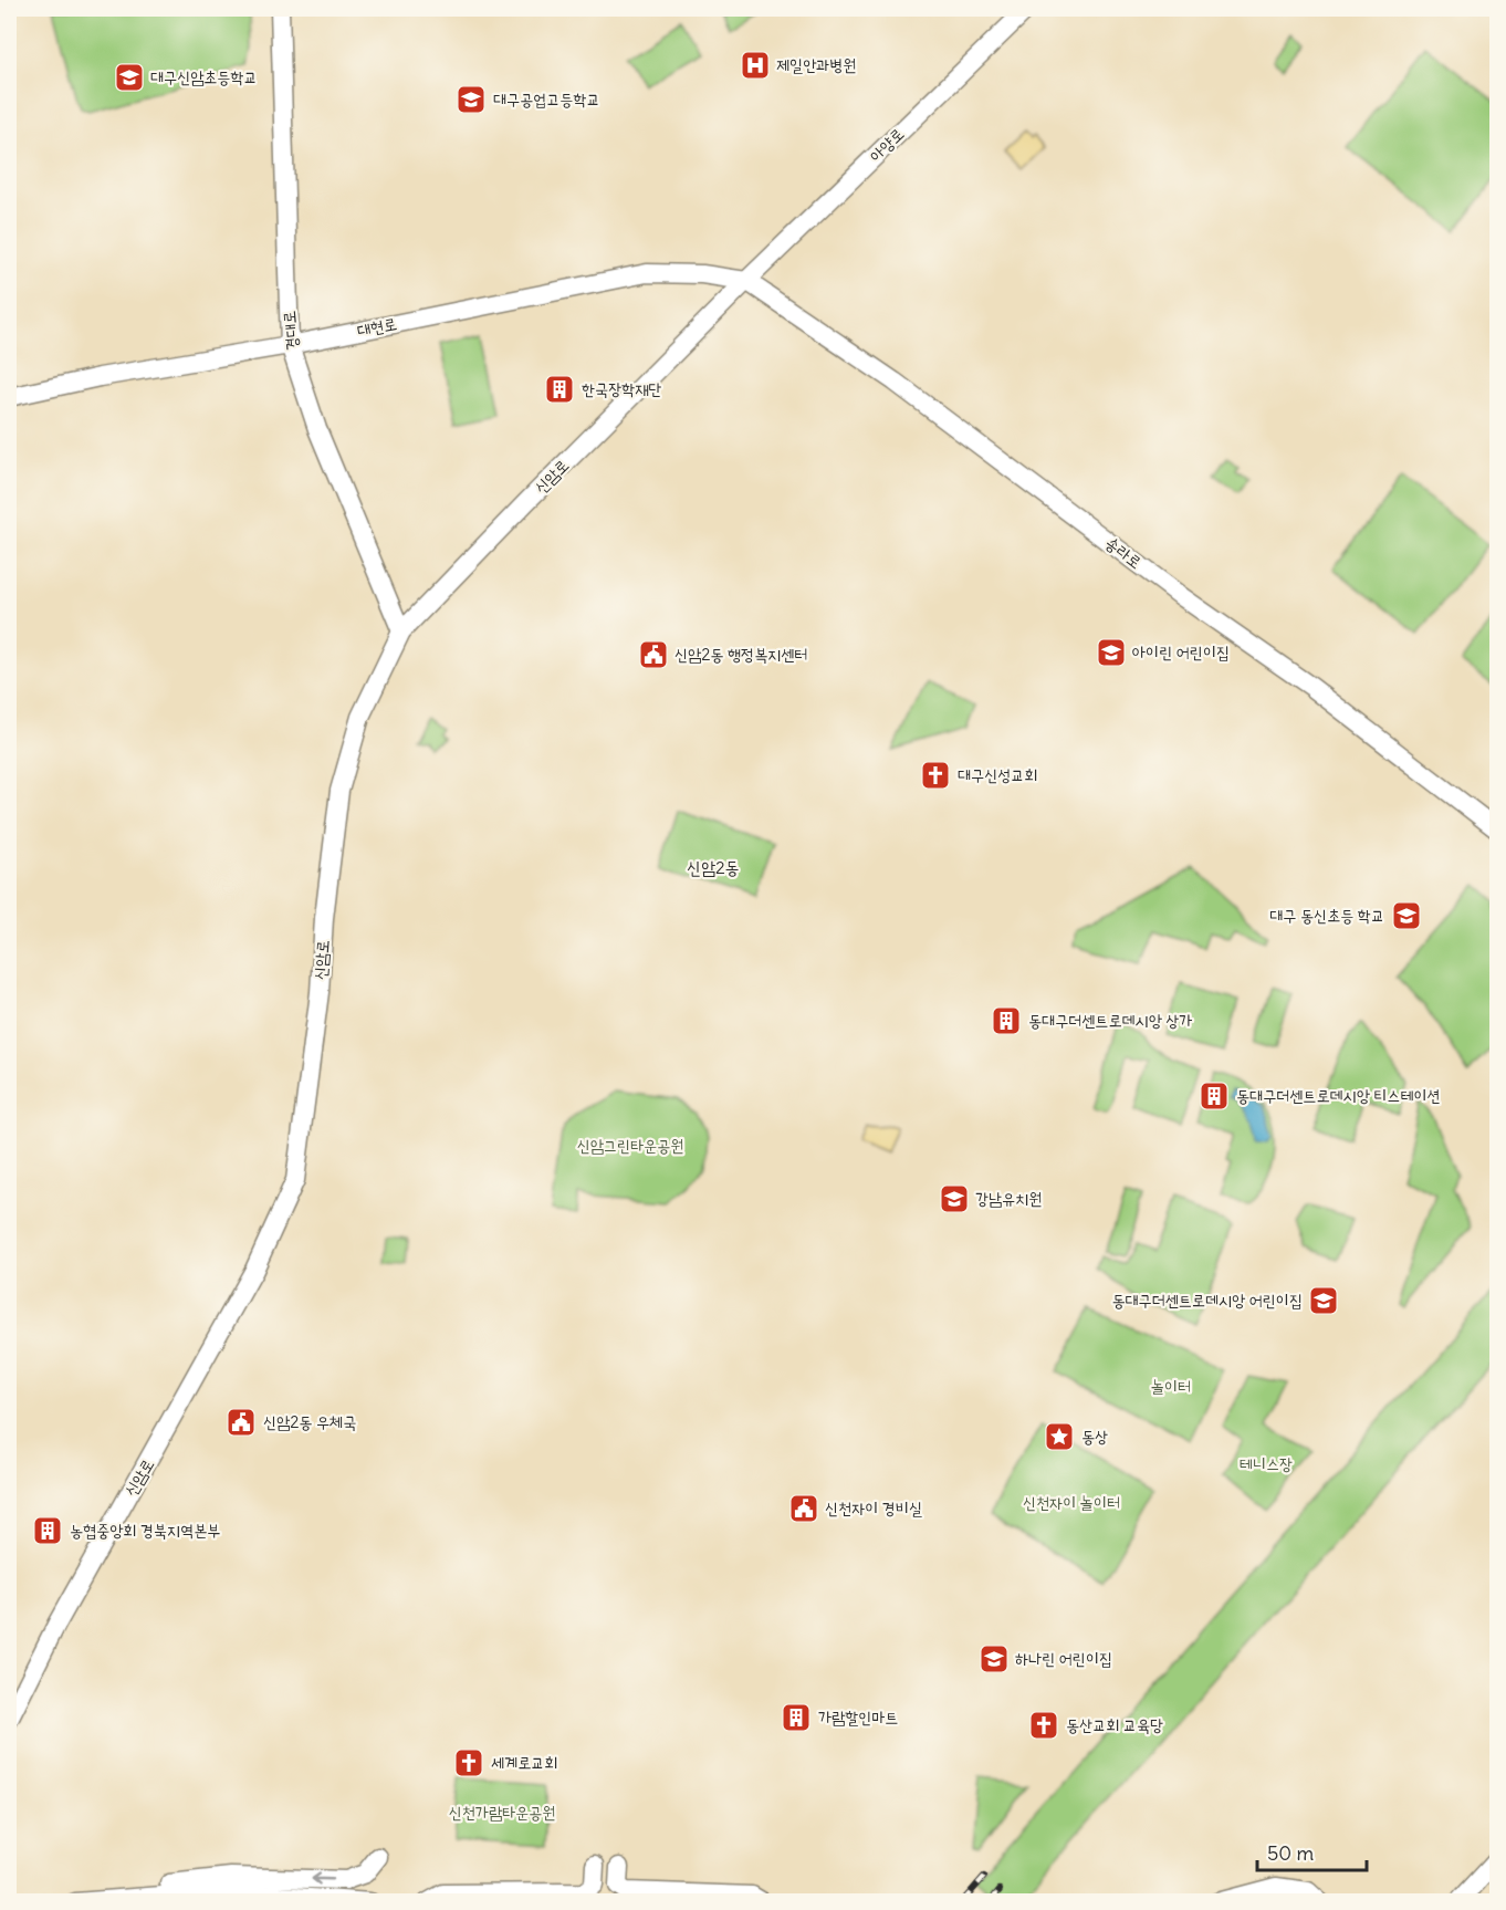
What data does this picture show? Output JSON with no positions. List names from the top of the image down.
{
  "streets": {
    "main road": [
      "아양로",
      "대현로",
      "경대로",
      "신암로",
      "송라로"
    ]
  },
  "crossings": [
    ["아양로", "대현로"],
    ["아양로", "신암로"],
    ["아양로", "송라로"],
    ["대현로", "경대로"],
    ["대현로", "신암로"],
    ["대현로", "송라로"],
    ["경대로", "신암로"],
    ["신암로", "송라로"]
  ],
  "districts": ["신암2동"],
  "parks": [
    "신암그린타운공원",
    "놀이터",
    "테니스장",
    "신천자이 놀이터",
    "신천가람타운공원"
  ],
  "places": {
    "hospital": ["제일안과병원"],
    "school or university": [
      "대구신암초등학교",
      "대구공업고등학교",
      "아이린 어린이집",
      "대구 동신초등 학교",
      "강남유치원",
      "동대구더센트로데시앙 어린이집",
      "하나린 어린이집"
    ],
    "building": [
      "한국장학재단",
      "동대구더센트로데시앙 상가",
      "동대구더센트로데시앙 티스테이션",
      "농협중앙회 경북지역본부",
      "가람할인마트"
    ],
    "public building": ["신암2동 행정복지센터", "신암2동 우체국", "신천자이 경비실"],
    "church": ["대구신성교회", "동산교회 교육당", "세계로교회"],
    "place": ["동상"]
  },
  "scale_bar": "50 m"
}
